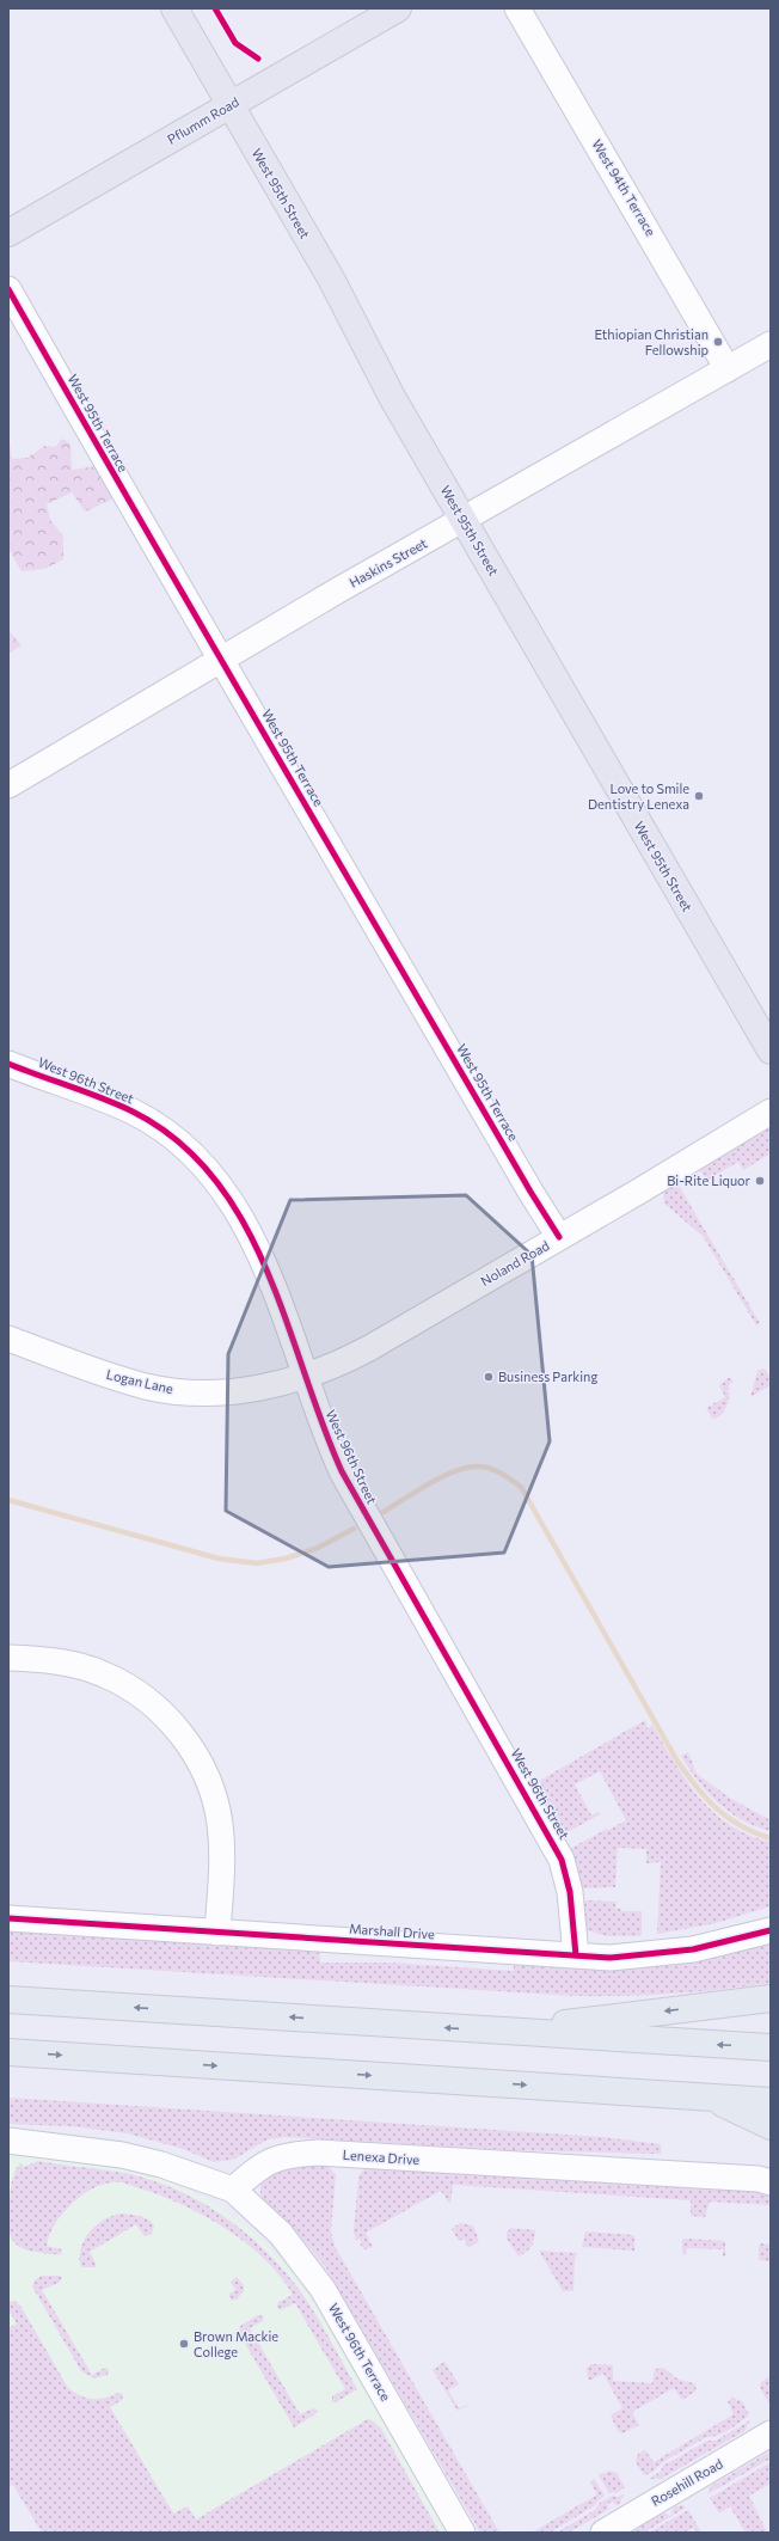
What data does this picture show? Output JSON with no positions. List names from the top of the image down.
{
  "streets": {
    "main road": ["Pflumm Road", "West 95th Street"],
    "street": [
      "West 94th Terrace",
      "West 95th Terrace",
      "Haskins Street",
      "West 96th Street",
      "Noland Road",
      "Logan Lane",
      "Marshall Drive",
      "Lenexa Drive",
      "West 96th Terrace",
      "Rosehill Road"
    ]
  },
  "crossings": [
    ["Pflumm Road", "West 95th Street"],
    ["West 94th Terrace", "Haskins Street"],
    ["West 95th Street", "Haskins Street"],
    ["West 95th Terrace", "Haskins Street"],
    ["West 95th Terrace", "Noland Road"],
    ["West 96th Street", "Noland Road"],
    ["West 96th Street", "Logan Lane"],
    ["West 96th Street", "Marshall Drive"],
    ["Noland Road", "Logan Lane"],
    ["Lenexa Drive", "West 96th Terrace"]
  ],
  "places": [
    "Ethiopian Christian Fellowship",
    "Love to Smile Dentistry Lenexa",
    "Bi-Rite Liquor",
    "Business Parking",
    "Brown Mackie College"
  ]
}
